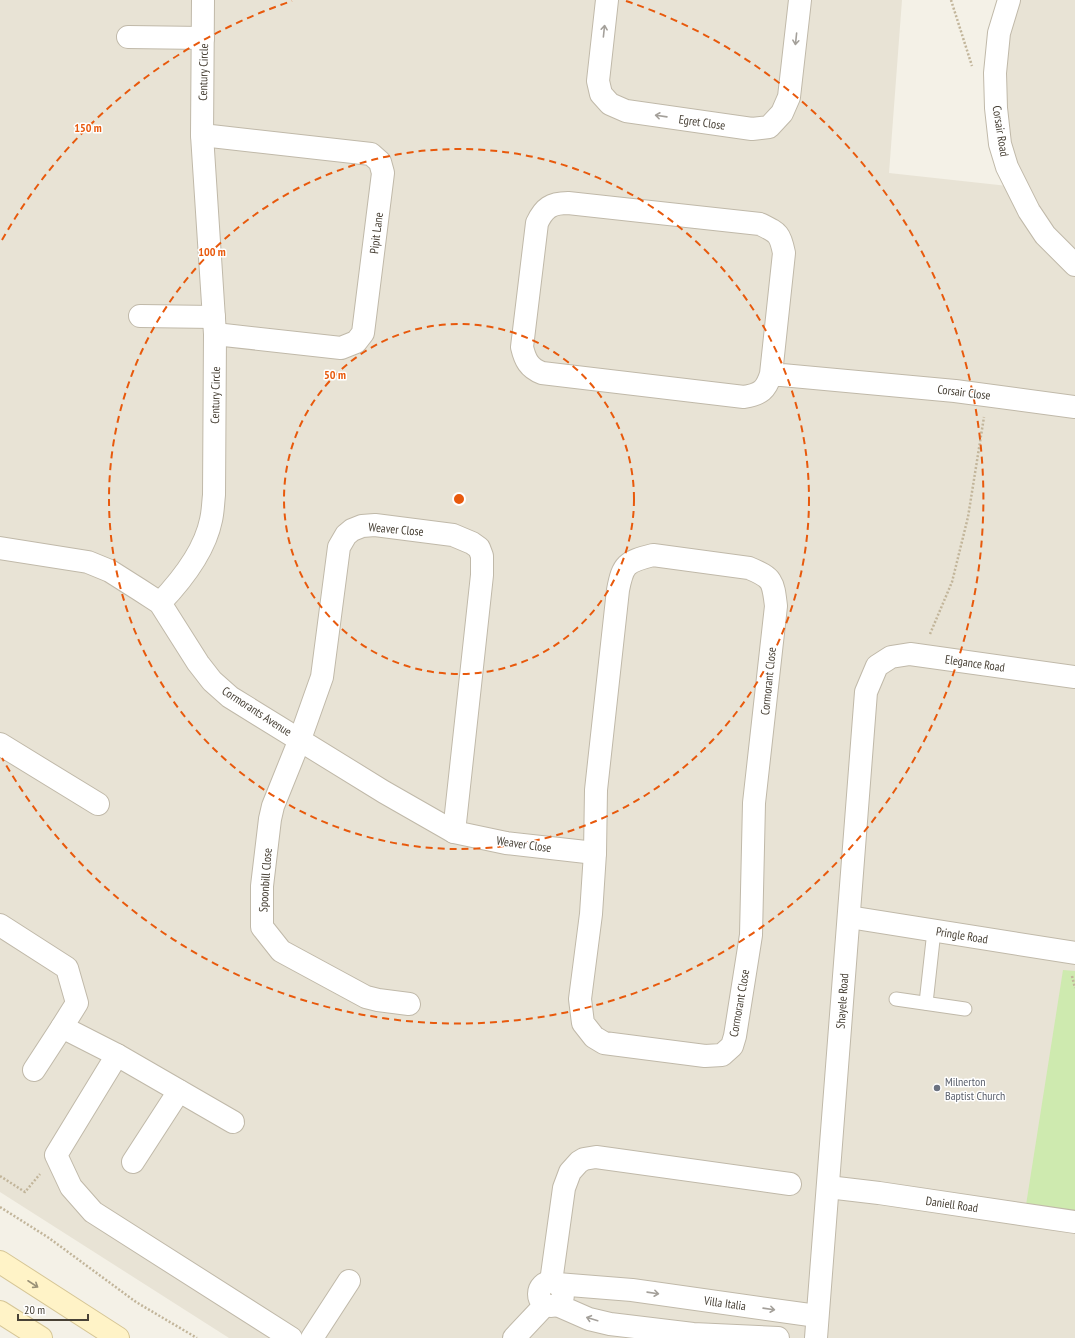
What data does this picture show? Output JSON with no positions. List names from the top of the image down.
{
  "streets": {
    "street": [
      "Century Circle",
      "Egret Close",
      "Corsair Road",
      "Pipit Lane",
      "Corsair Close",
      "Weaver Close",
      "Elegance Road",
      "Cormorant Close",
      "Cormorants Avenue",
      "Spoonbill Close",
      "Pringle Road",
      "Shayele Road",
      "Daniell Road",
      "Villa Italia"
    ]
  },
  "crossings": [
    ["Century Circle", "Pipit Lane"],
    ["Century Circle", "Cormorants Avenue"],
    ["Weaver Close", "Cormorant Close"],
    ["Weaver Close", "Cormorants Avenue"],
    ["Weaver Close", "Spoonbill Close"],
    ["Elegance Road", "Shayele Road"],
    ["Cormorants Avenue", "Spoonbill Close"],
    ["Pringle Road", "Shayele Road"],
    ["Shayele Road", "Daniell Road"],
    ["Shayele Road", "Villa Italia"]
  ],
  "places": ["Milnerton Baptist Church"],
  "scale_bar": "20 m",
  "rings": ["150 m", "100 m", "50 m"]
}
